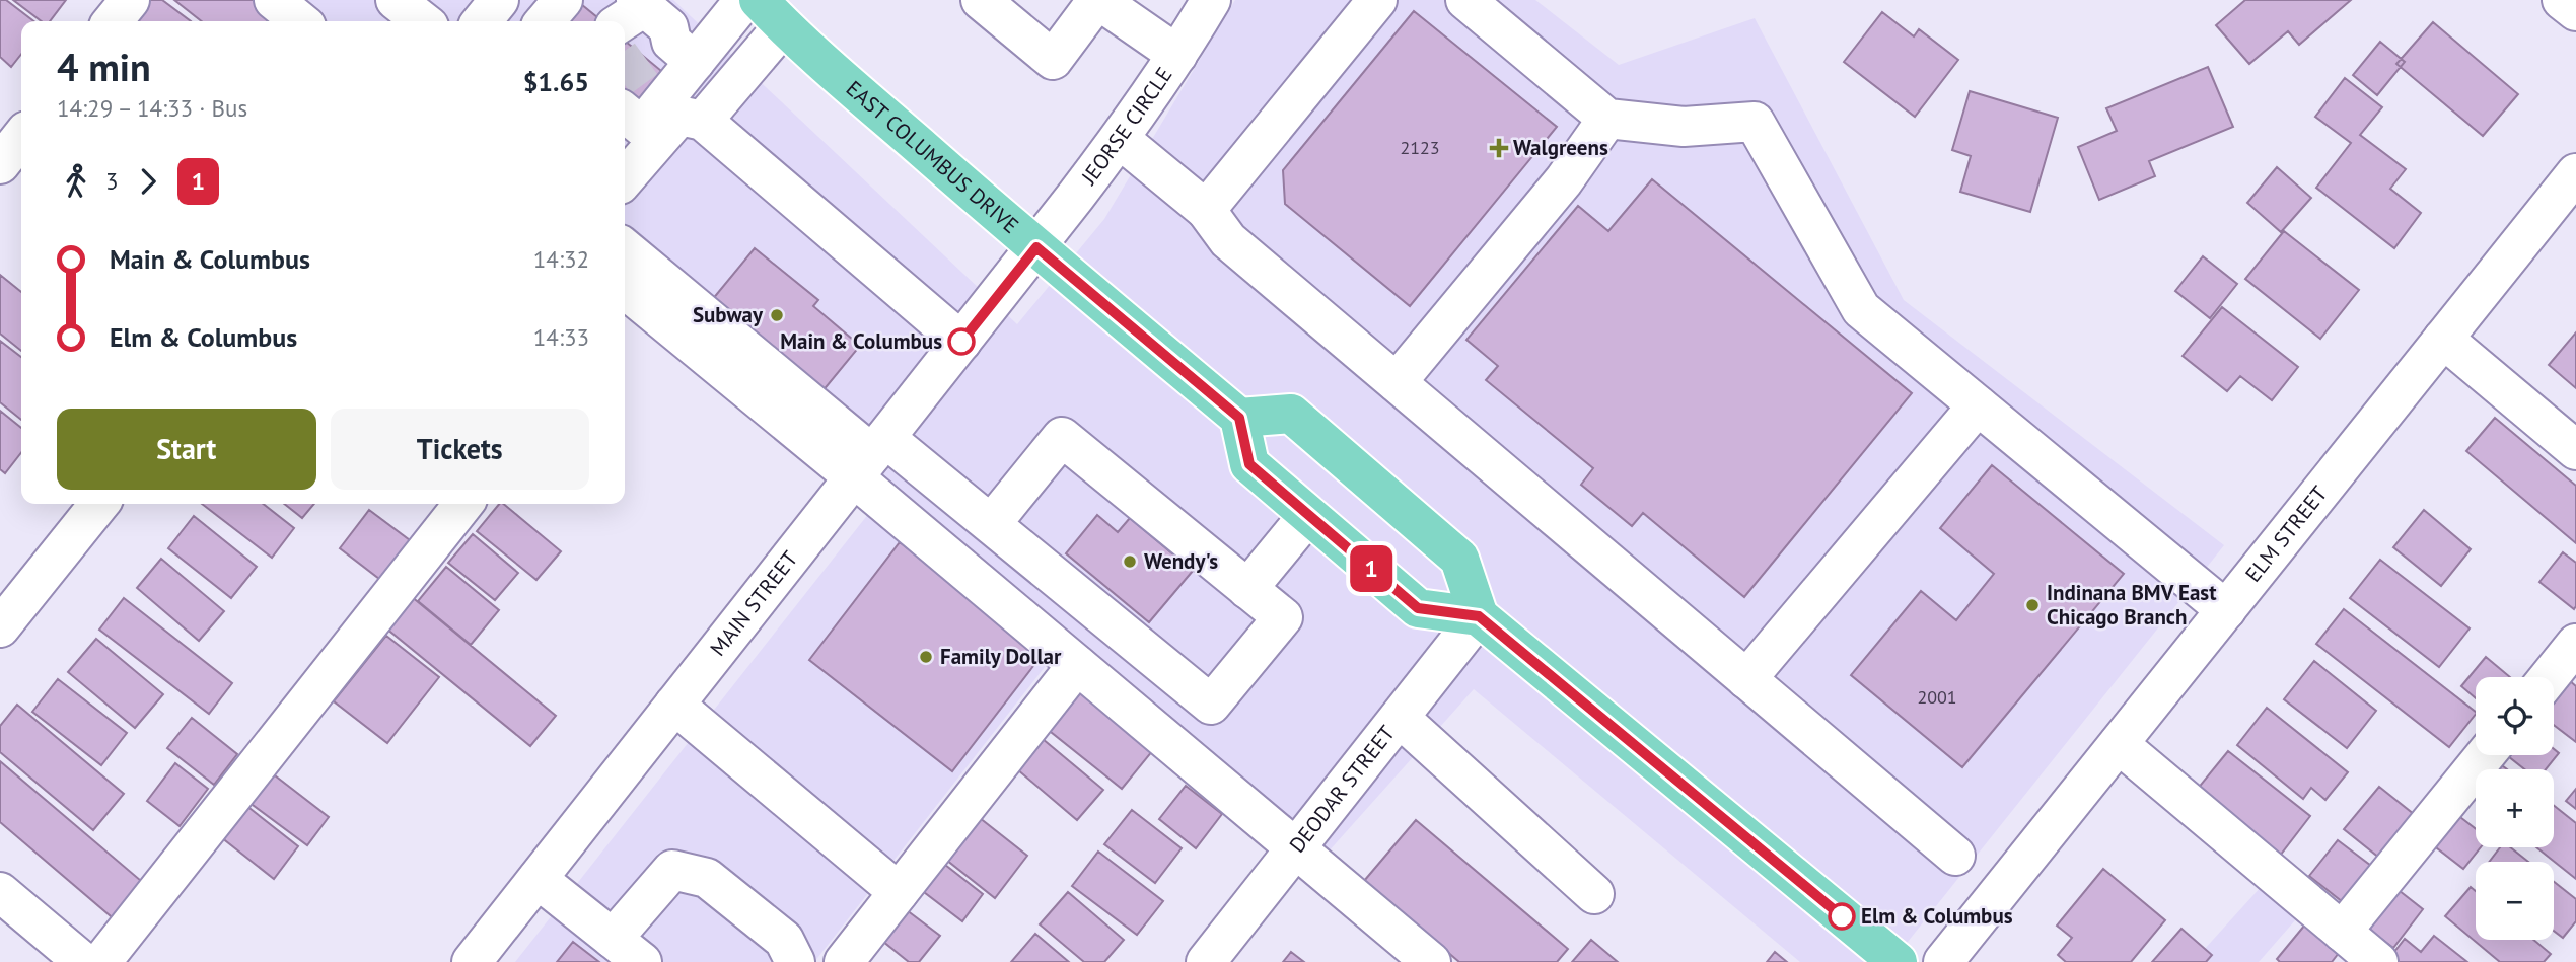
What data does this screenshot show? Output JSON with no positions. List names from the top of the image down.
{
  "streets": {
    "main road": ["EAST COLUMBUS DRIVE"],
    "street": [
      "JEORSE CIRCLE",
      "ELM STREET",
      "MAIN STREET",
      "DEODAR STREET"
    ]
  },
  "crossings": [
    ["JEORSE CIRCLE", "EAST COLUMBUS DRIVE"],
    ["JEORSE CIRCLE", "MAIN STREET"],
    ["EAST COLUMBUS DRIVE", "MAIN STREET"]
  ],
  "places": {
    "health": ["Walgreens"],
    "other": [
      "Subway",
      "Main & Columbus",
      "Wendy's",
      "Indinana BMV East Chicago Branch",
      "Family Dollar",
      "Elm & Columbus"
    ]
  },
  "lines": ["bus line 1"],
  "house_numbers": ["2123", "2001"],
  "page": {
    "on_map": "1",
    "heading": ["4 min", "14:29 – 14:33 · Bus", "$1.65"],
    "legs": ["3", "1"],
    "list": [
      {
        "name": "Main & Columbus",
        "value": "14:32"
      },
      {
        "name": "Elm & Columbus",
        "value": "14:33"
      }
    ],
    "buttons": ["Start", "Tickets"],
    "map_buttons": ["+", "−"]
  }
}
